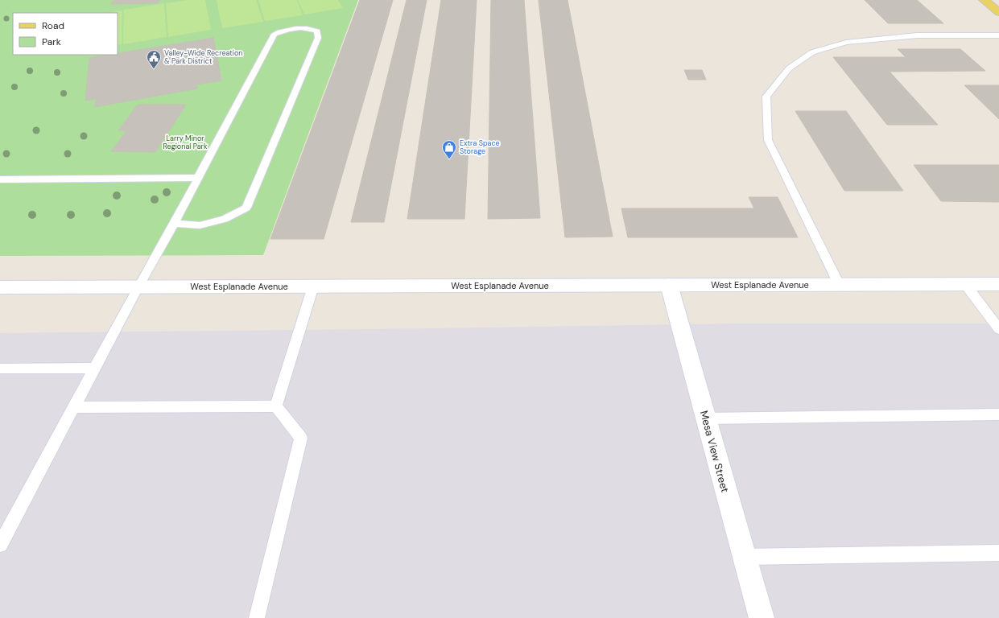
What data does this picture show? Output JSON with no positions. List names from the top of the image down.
{
  "streets": {
    "main road": ["West Esplanade Avenue", "Mesa View Street"]
  },
  "crossings": [
    ["West Esplanade Avenue", "Mesa View Street"]
  ],
  "parks": ["Larry Minor Regional Park"],
  "places": {
    "public building": ["Valley-Wide Recreation & Park District"],
    "shop": ["Extra Space Storage"]
  },
  "legend": ["Road", "Park"]
}
